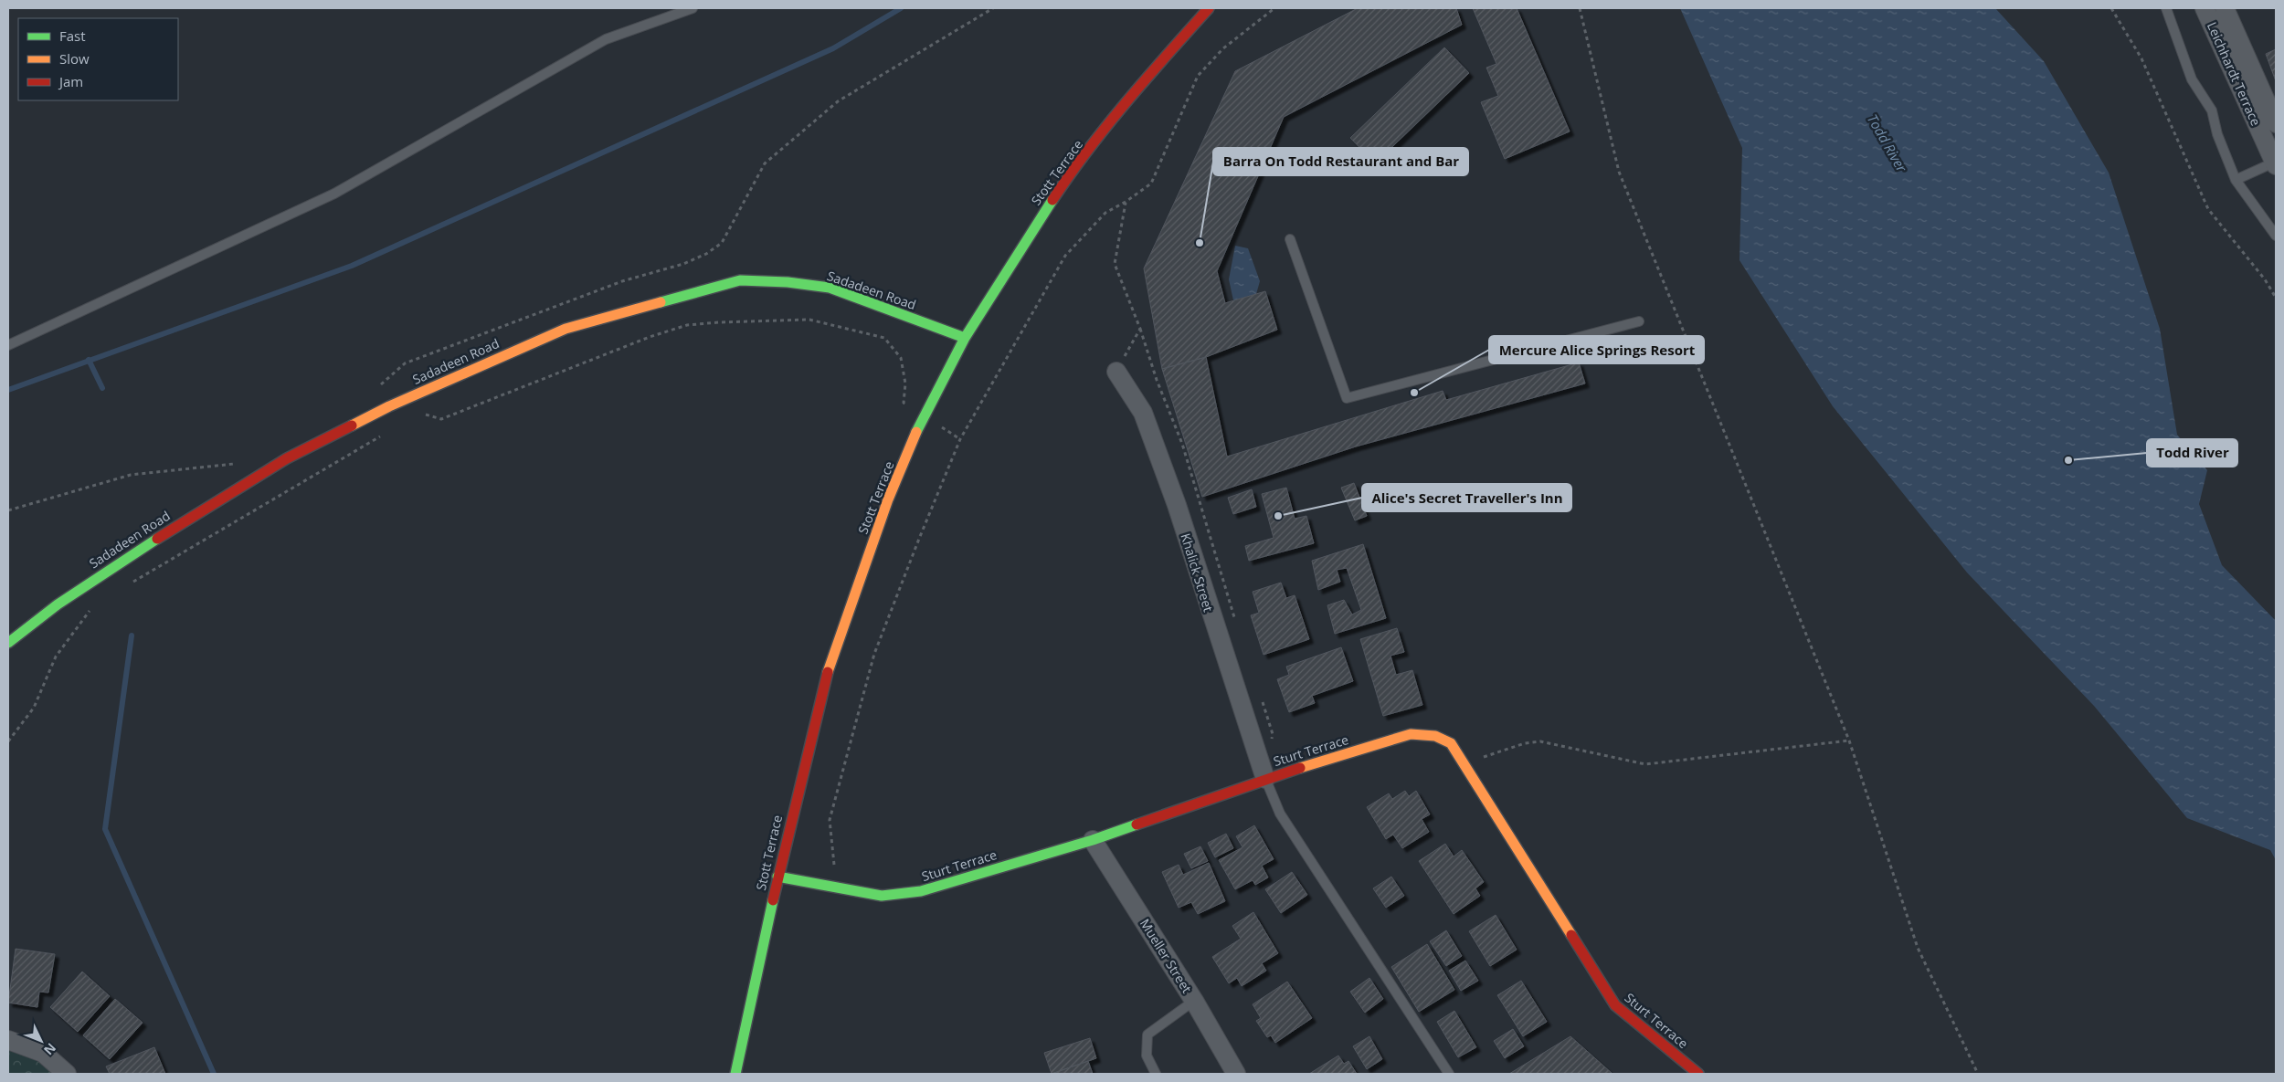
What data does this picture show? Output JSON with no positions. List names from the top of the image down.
{
  "streets": {
    "street": [
      "Leichhardt Terrace",
      "Stott Terrace",
      "Sadadeen Road",
      "Khalick Street",
      "Sturt Terrace",
      "Mueller Street"
    ]
  },
  "crossings": [
    ["Stott Terrace", "Sadadeen Road"],
    ["Stott Terrace", "Sturt Terrace"],
    ["Khalick Street", "Sturt Terrace"],
    ["Sturt Terrace", "Mueller Street"]
  ],
  "water": ["Todd River"],
  "places": [
    "Barra On Todd Restaurant and Bar",
    "Mercure Alice Springs Resort",
    "Todd River",
    "Alice's Secret Traveller's Inn"
  ],
  "legend": ["Fast", "Slow", "Jam"],
  "north": "bottom right"
}
